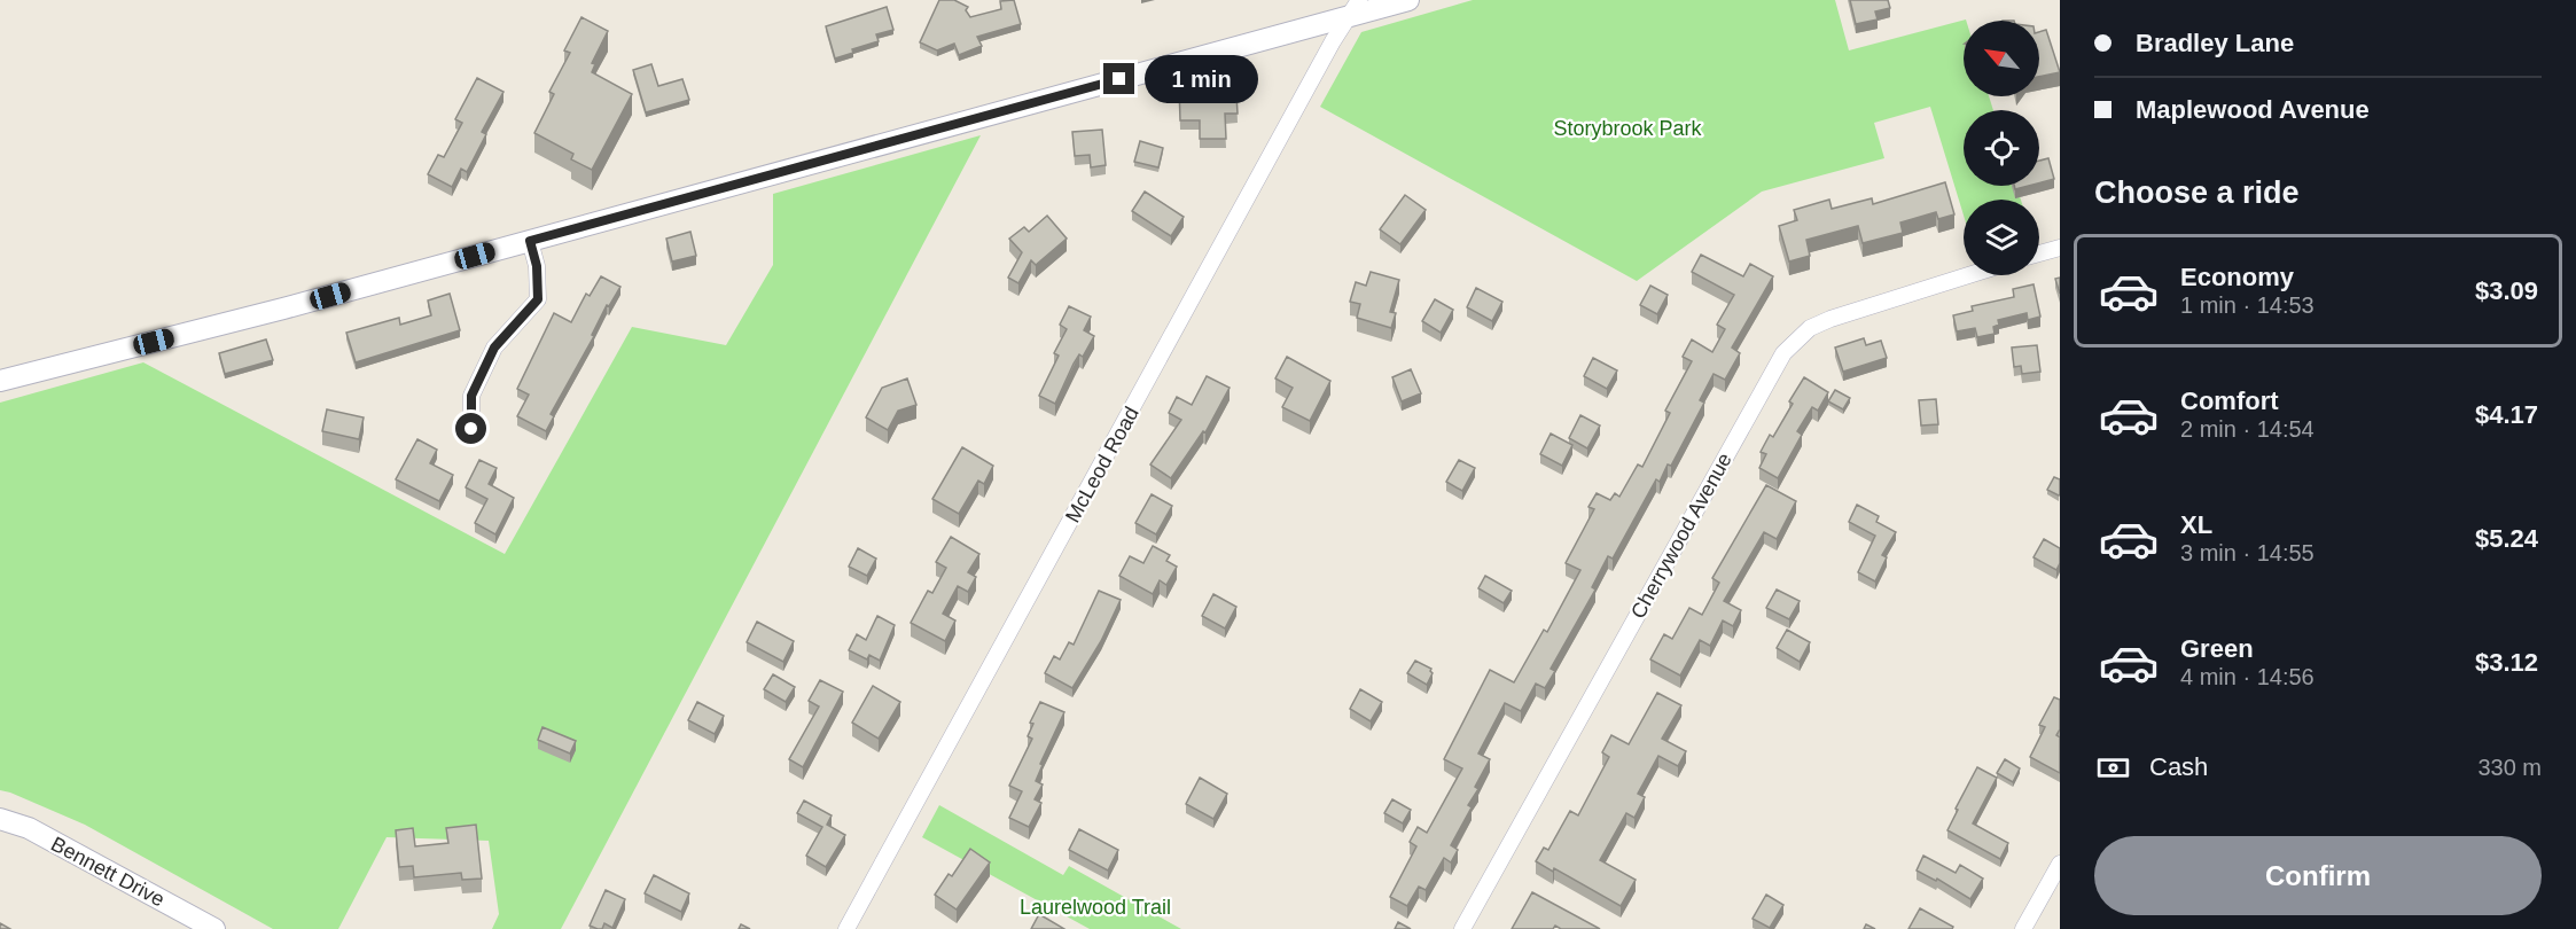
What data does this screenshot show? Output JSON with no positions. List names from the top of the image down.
{
  "streets": {
    "street": ["McLeod Road", "Cherrywood Avenue", "Bennett Drive"]
  },
  "parks": ["Storybrook Park", "Laurelwood Trail"],
  "north": "top left",
  "page": {
    "banner": ["Bradley Lane", "Maplewood Avenue"],
    "bubble": "1 min",
    "heading": "Choose a ride",
    "list": [
      {
        "name": "Economy",
        "note": "1 min · 14:53",
        "value": "$3.09"
      },
      {
        "name": "Comfort",
        "note": "2 min · 14:54",
        "value": "$4.17"
      },
      {
        "name": "XL",
        "note": "3 min · 14:55",
        "value": "$5.24"
      },
      {
        "name": "Green",
        "note": "4 min · 14:56",
        "value": "$3.12"
      }
    ],
    "pay": ["Cash", "330 m"],
    "buttons": "Confirm"
  }
}
